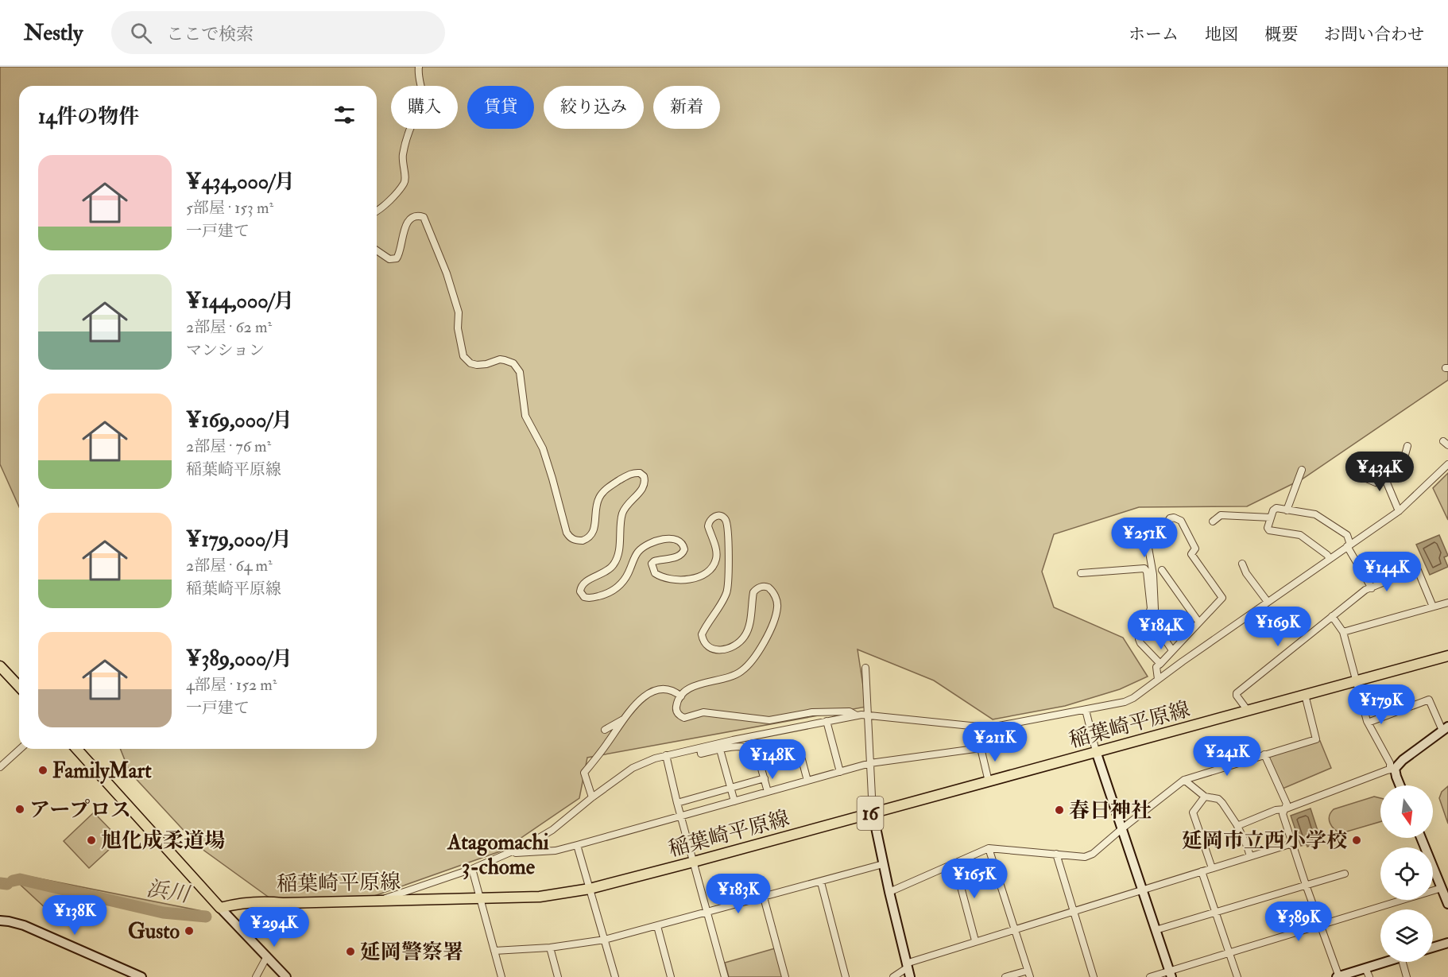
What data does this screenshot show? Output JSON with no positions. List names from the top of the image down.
{
  "streets": {
    "main road": ["稲葉崎平原線", "16"]
  },
  "districts": ["Atagomachi 3-chome"],
  "water": ["浜川"],
  "places": [
    "FamilyMart",
    "アープロス",
    "春日神社",
    "旭化成柔道場",
    "延岡市立西小学校",
    "Gusto",
    "延岡警察署"
  ],
  "north": "bottom",
  "page": {
    "header": "Nestly",
    "search": "ここで検索",
    "nav": [
      "ホーム",
      "地図",
      "概要",
      "お問い合わせ"
    ],
    "chip": [
      "購入",
      "賃貸",
      "絞り込み",
      "新着"
    ],
    "heading": "14件の物件",
    "list": [
      {
        "name": "¥434,000/月",
        "note": "5部屋 · 153 m² · 一戸建て"
      },
      {
        "name": "¥144,000/月",
        "note": "2部屋 · 62 m² · マンション"
      },
      {
        "name": "¥169,000/月",
        "note": "2部屋 · 76 m² · 稲葉崎平原線"
      },
      {
        "name": "¥179,000/月",
        "note": "2部屋 · 64 m² · 稲葉崎平原線"
      },
      {
        "name": "¥389,000/月",
        "note": "4部屋 · 152 m² · 一戸建て"
      }
    ],
    "price": [
      "¥434K",
      "¥251K",
      "¥144K",
      "¥169K",
      "¥184K",
      "¥179K",
      "¥211K",
      "¥241K",
      "¥148K",
      "¥165K",
      "¥183K",
      "¥138K",
      "¥389K",
      "¥294K"
    ]
  }
}
